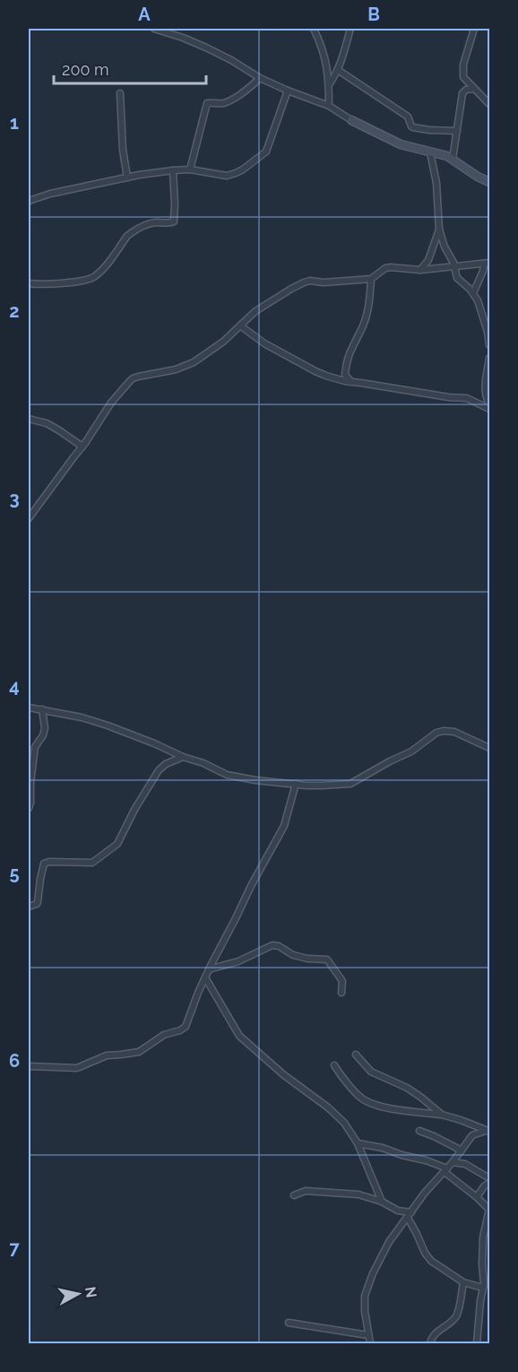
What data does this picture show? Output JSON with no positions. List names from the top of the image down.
{
  "scale_bar": "200 m",
  "north": "right",
  "grid": {
    "columns": ["A", "B"],
    "rows": [
      "1",
      "2",
      "3",
      "4",
      "5",
      "6",
      "7"
    ]
  }
}
